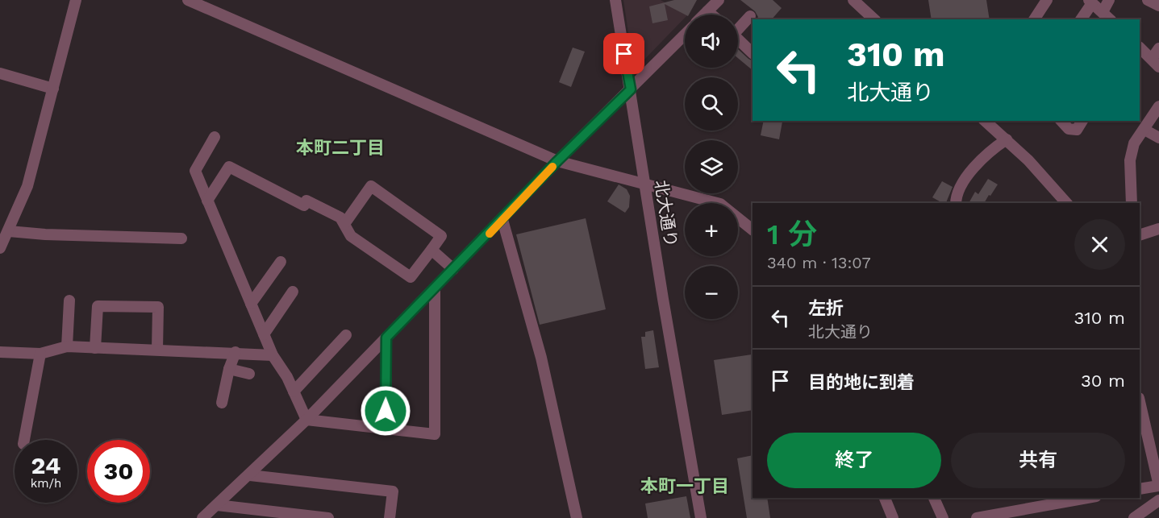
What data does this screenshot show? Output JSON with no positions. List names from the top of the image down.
{
  "streets": {
    "street": ["北大通り"]
  },
  "districts": ["本町二丁目", "本町一丁目"],
  "page": {
    "map_buttons": ["+", "−"],
    "turn": ["310 m", "北大通り"],
    "heading": ["1 分", "340 m · 13:07"],
    "list": [
      {
        "name": "左折",
        "note": "北大通り",
        "value": "310 m"
      },
      {
        "name": "目的地に到着",
        "value": "30 m"
      }
    ],
    "buttons": ["終了", "共有"],
    "speed": "24 km/h",
    "limit": "30"
  }
}
